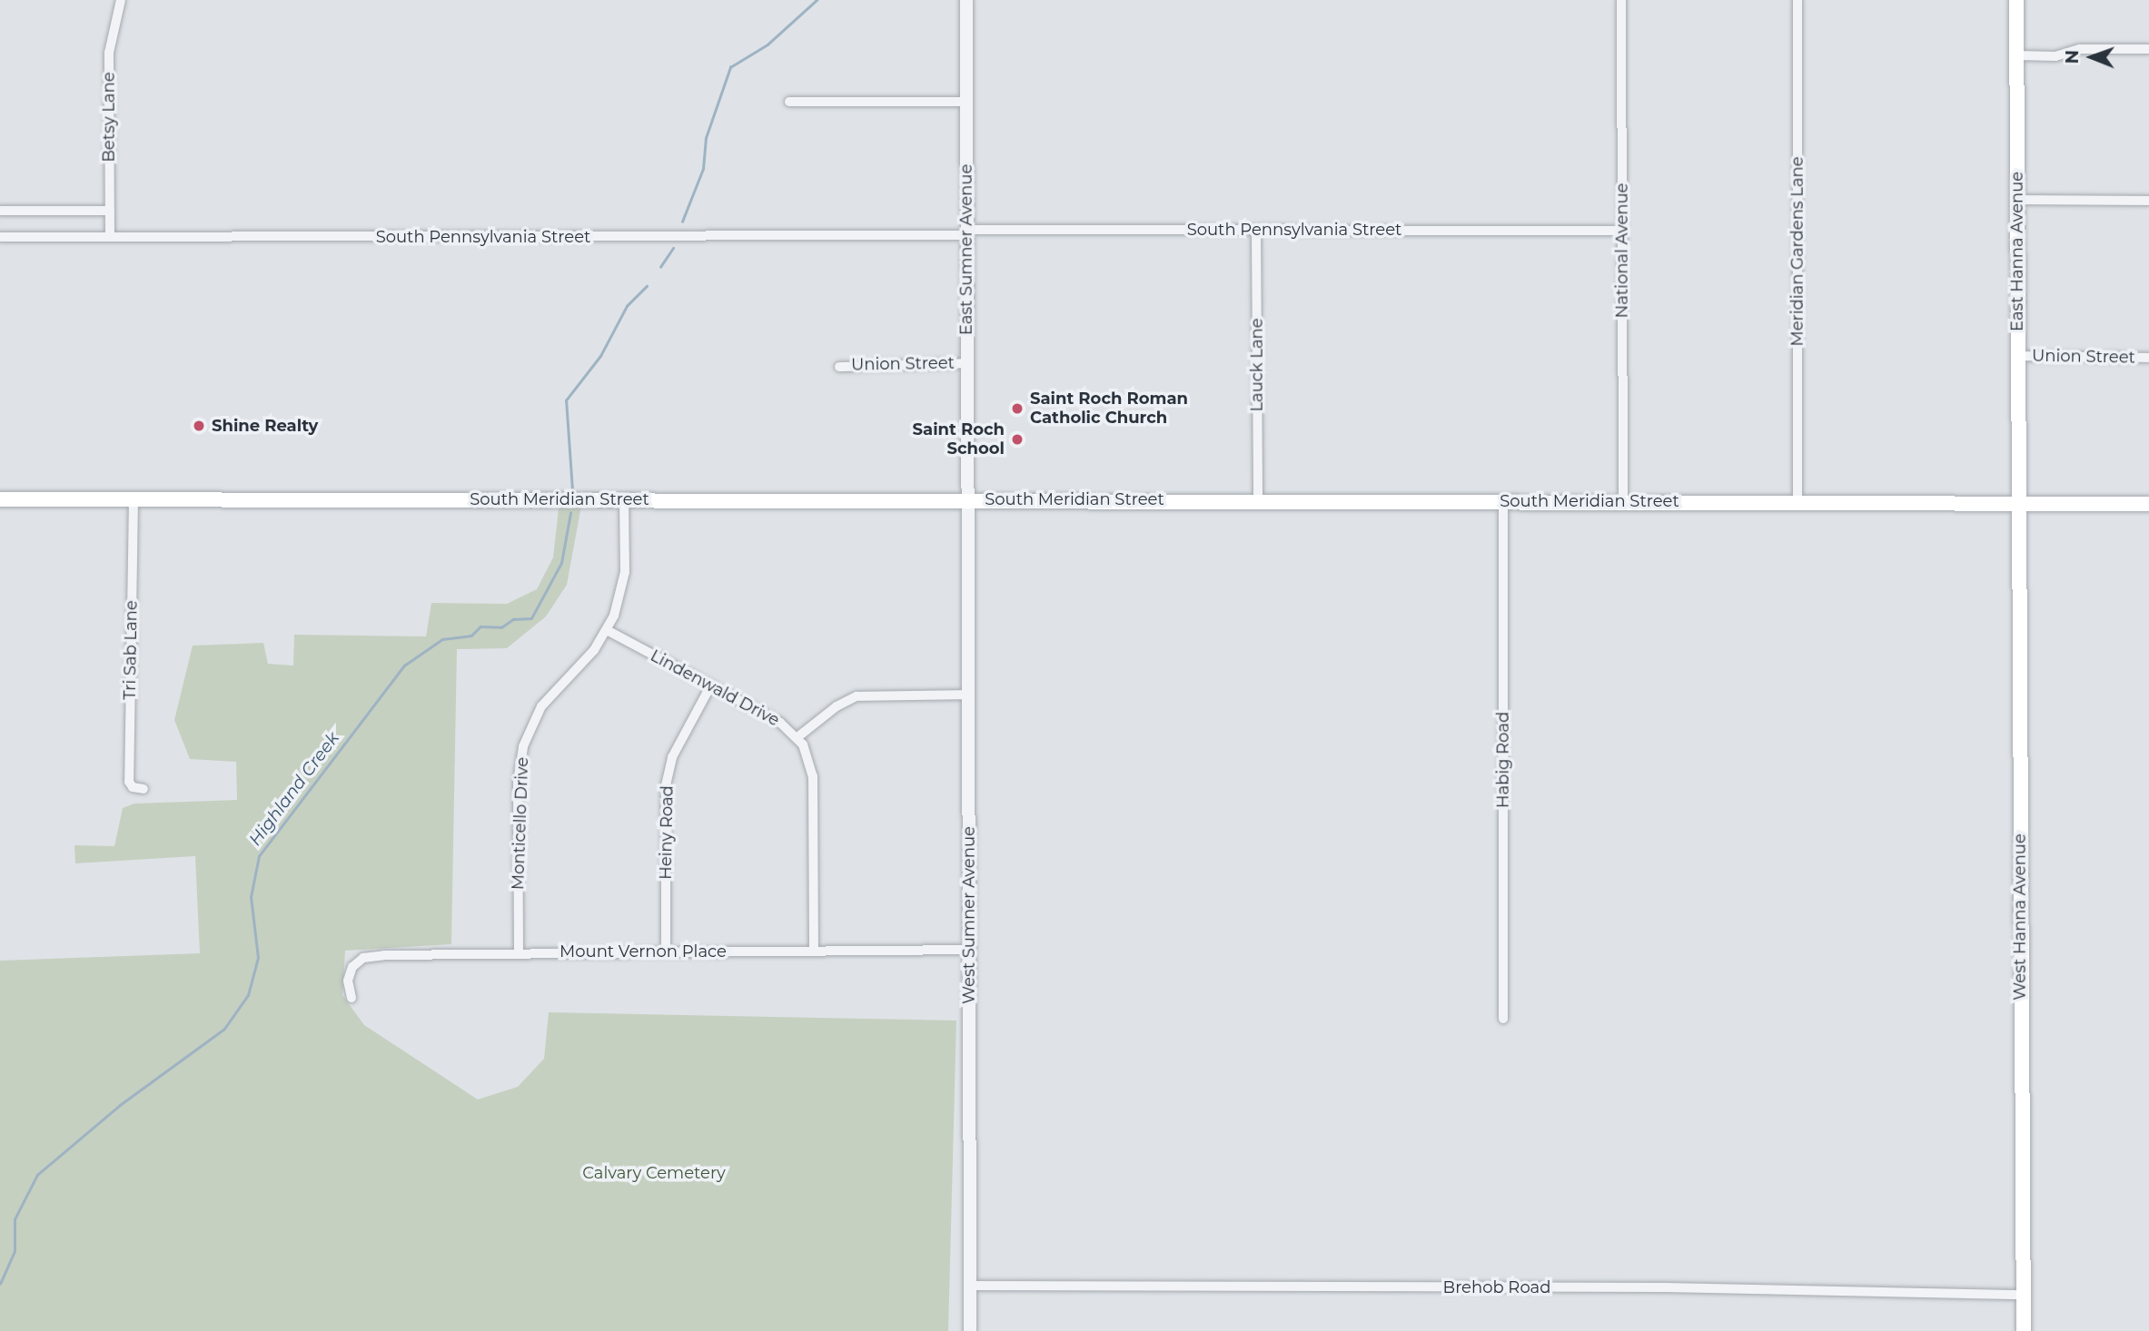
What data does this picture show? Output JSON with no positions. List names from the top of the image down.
{
  "streets": {
    "main road": ["East Hanna Avenue", "South Meridian Street", "West Hanna Avenue"],
    "street": [
      "Betsy Lane",
      "South Pennsylvania Street",
      "East Sumner Avenue",
      "National Avenue",
      "Meridian Gardens Lane",
      "Union Street",
      "Lauck Lane",
      "Tri Sab Lane",
      "Lindenwald Drive",
      "Habig Road",
      "Monticello Drive",
      "Heiny Road",
      "West Sumner Avenue",
      "Mount Vernon Place",
      "Brehob Road"
    ]
  },
  "crossings": [
    ["Betsy Lane", "South Pennsylvania Street"],
    ["South Pennsylvania Street", "East Sumner Avenue"],
    ["South Pennsylvania Street", "National Avenue"],
    ["South Pennsylvania Street", "Lauck Lane"],
    ["East Sumner Avenue", "Union Street"],
    ["East Sumner Avenue", "South Meridian Street"],
    ["East Sumner Avenue", "West Sumner Avenue"],
    ["National Avenue", "South Meridian Street"],
    ["Meridian Gardens Lane", "South Meridian Street"],
    ["East Hanna Avenue", "Union Street"],
    ["East Hanna Avenue", "South Meridian Street"],
    ["East Hanna Avenue", "West Hanna Avenue"],
    ["Lauck Lane", "South Meridian Street"],
    ["South Meridian Street", "Tri Sab Lane"],
    ["South Meridian Street", "Habig Road"],
    ["South Meridian Street", "Monticello Drive"],
    ["South Meridian Street", "West Sumner Avenue"],
    ["South Meridian Street", "West Hanna Avenue"],
    ["Lindenwald Drive", "Monticello Drive"],
    ["Lindenwald Drive", "Heiny Road"],
    ["Monticello Drive", "Mount Vernon Place"],
    ["Heiny Road", "Mount Vernon Place"],
    ["West Sumner Avenue", "Mount Vernon Place"],
    ["West Sumner Avenue", "Brehob Road"],
    ["West Hanna Avenue", "Brehob Road"]
  ],
  "water": ["Highland Creek"],
  "parks": ["Calvary Cemetery"],
  "places": ["Saint Roch Roman Catholic Church", "Shine Realty", "Saint Roch School"],
  "north": "left"
}
